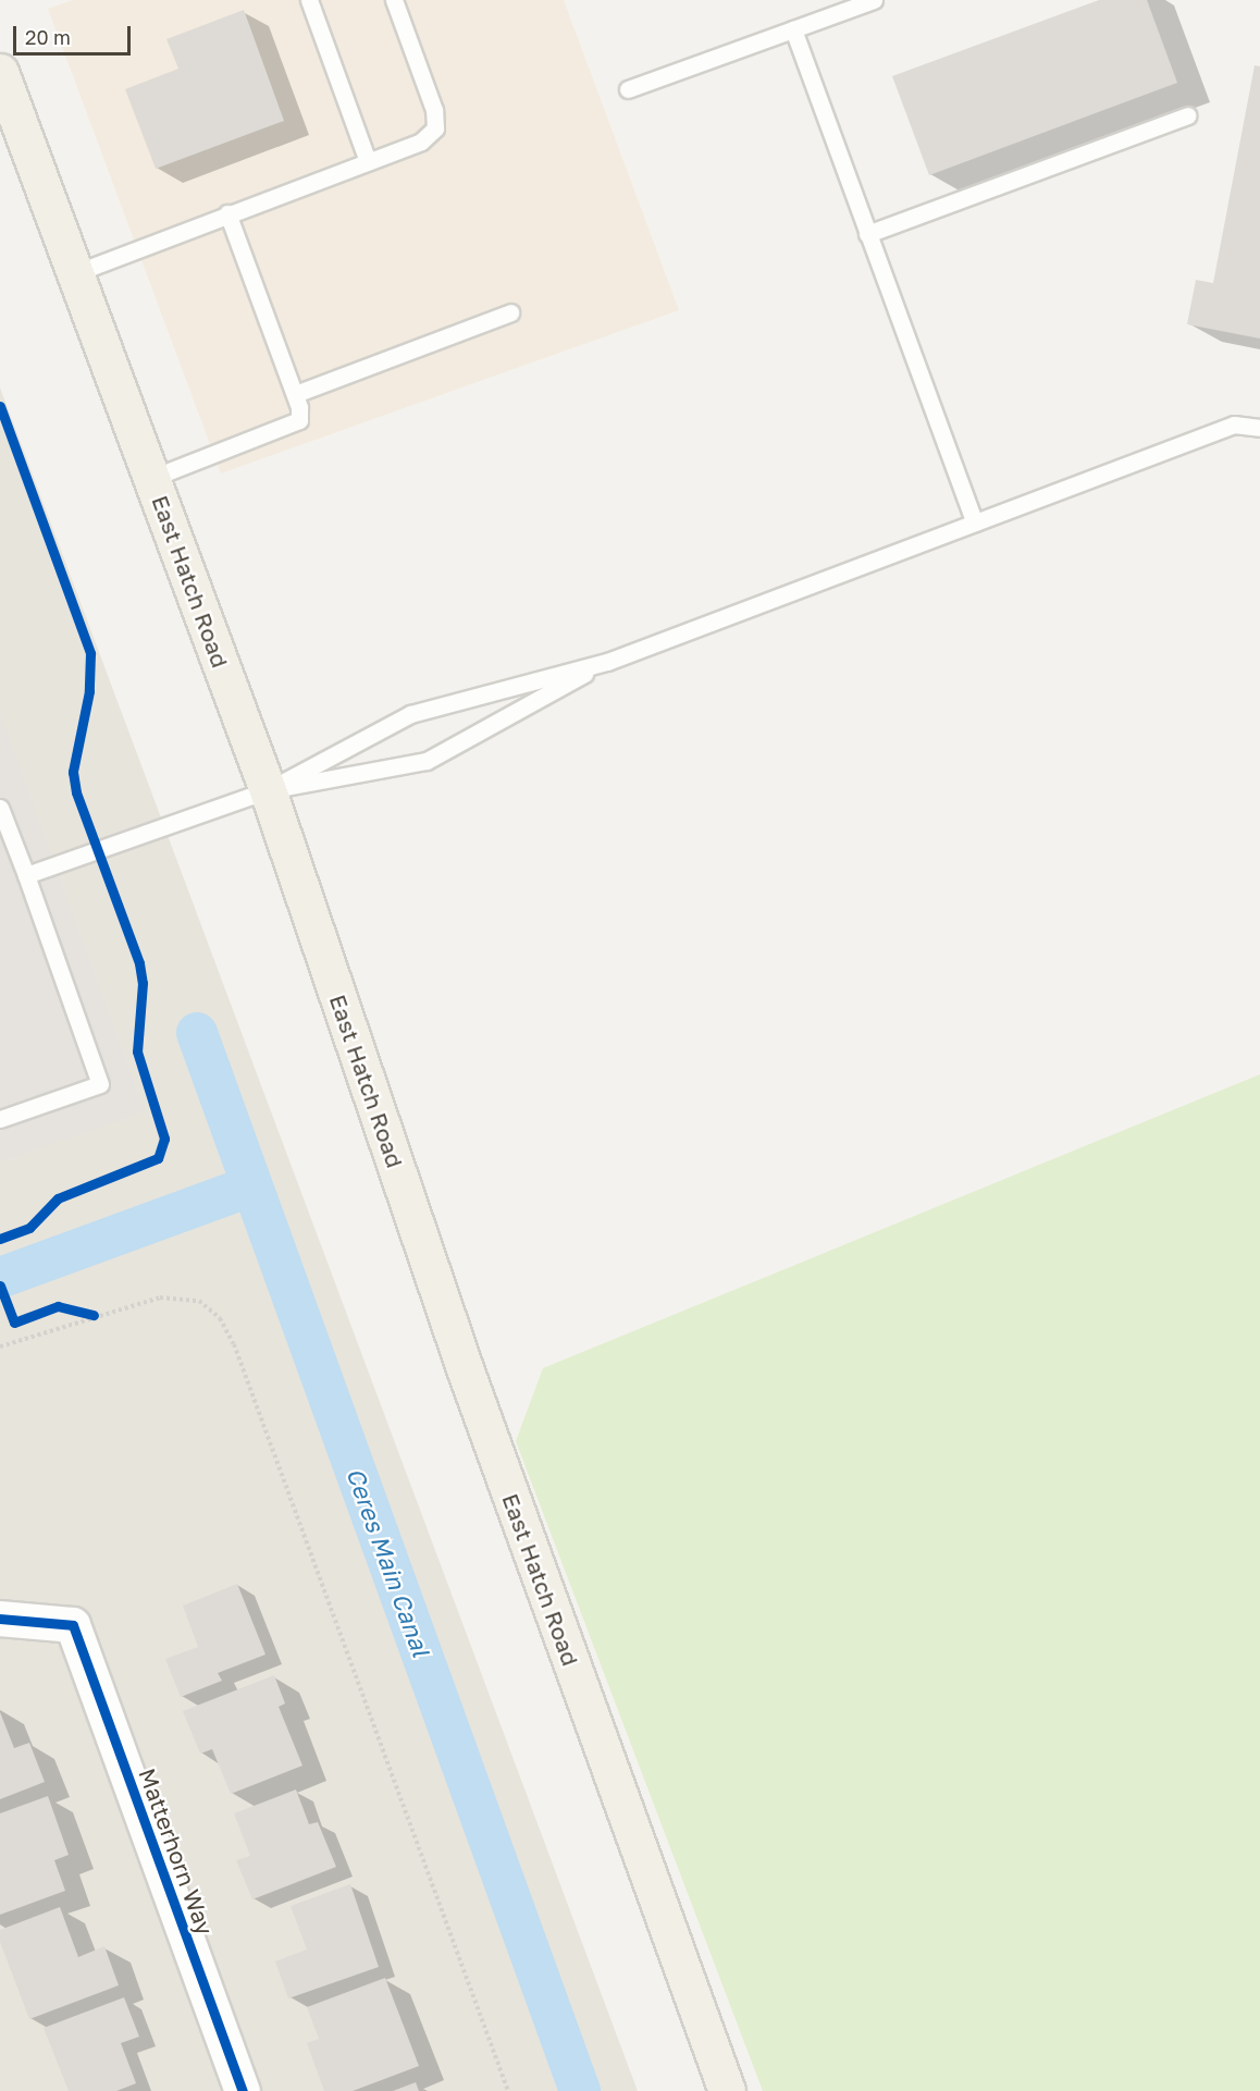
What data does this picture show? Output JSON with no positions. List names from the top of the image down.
{
  "streets": {
    "main road": ["East Hatch Road"],
    "street": ["Matterhorn Way"]
  },
  "water": ["Ceres Main Canal"],
  "scale_bar": "20 m"
}
